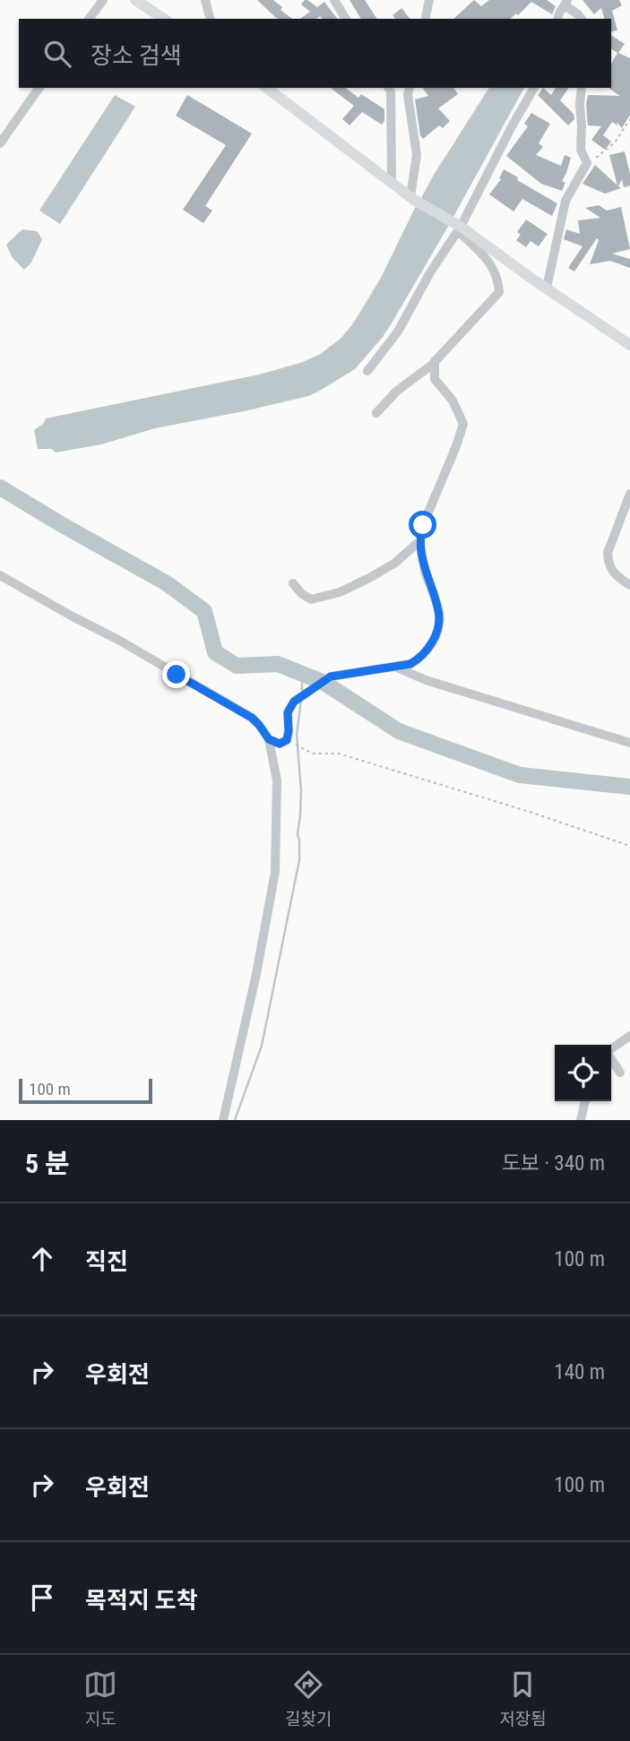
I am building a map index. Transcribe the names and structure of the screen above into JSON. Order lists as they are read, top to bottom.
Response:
{
  "scale_bar": "100 m",
  "page": {
    "search": "장소 검색",
    "scale": "100 m",
    "heading": ["5 분", "도보 · 340 m"],
    "list": [
      ["직진", "100 m"],
      ["우회전", "140 m"],
      ["우회전", "100 m"],
      "목적지 도착"
    ],
    "nav": ["지도", "길찾기", "저장됨"]
  }
}
